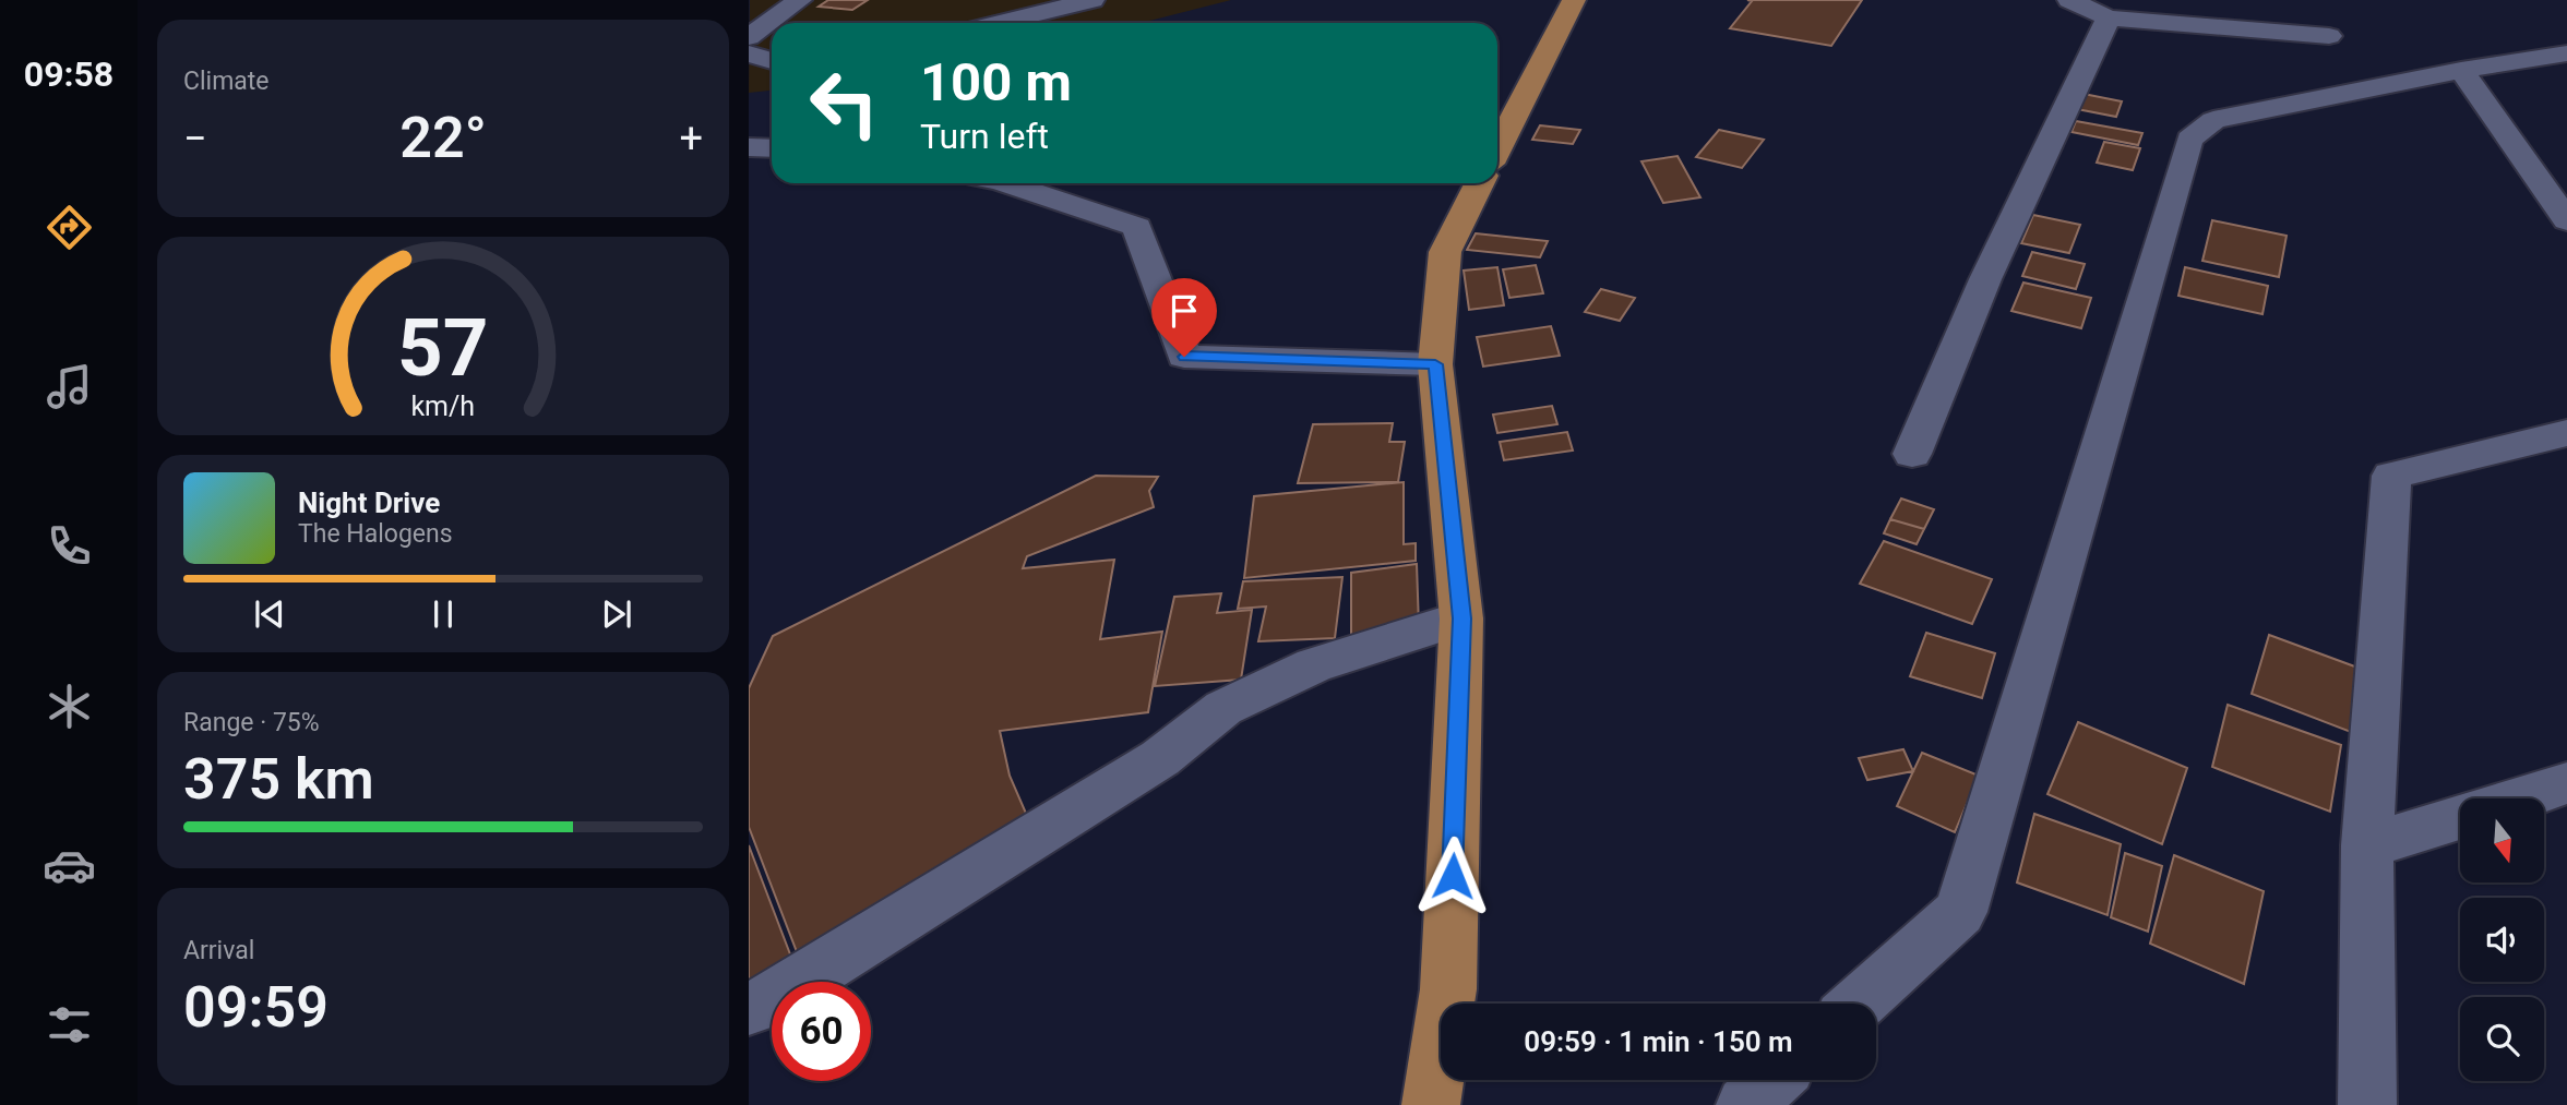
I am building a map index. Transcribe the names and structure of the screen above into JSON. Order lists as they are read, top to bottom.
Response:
{
  "north": "bottom",
  "page": {
    "tabs": "09:58",
    "tile": [
      "Climate",
      ["Range · 75%", "375 km"],
      ["Arrival", "09:59"]
    ],
    "turn": ["100 m", "Turn left"],
    "heat": ["−", "22°", "+"],
    "song": ["Night Drive", "The Halogens"],
    "limit": "60",
    "trip": "09:59 · 1 min · 150 m",
    "gauge": ["57", "km/h"]
  }
}
